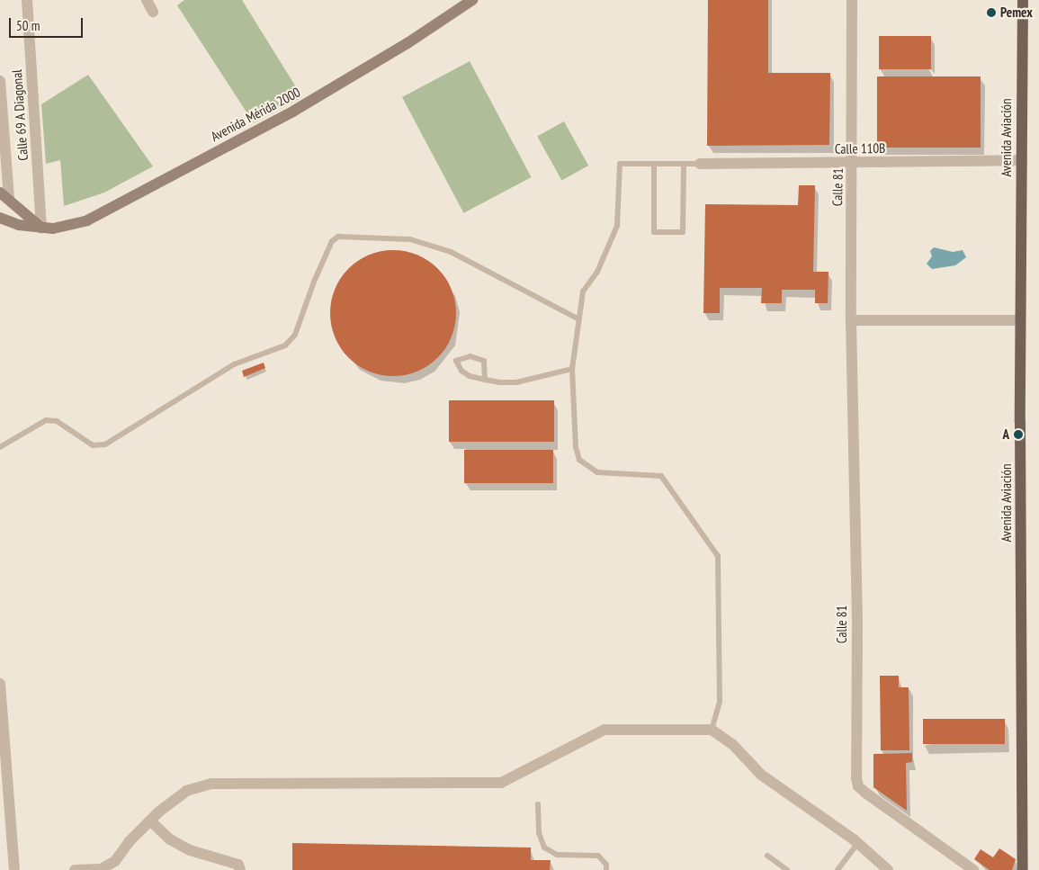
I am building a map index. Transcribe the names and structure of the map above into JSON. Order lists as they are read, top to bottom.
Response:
{
  "streets": {
    "main road": ["Avenida Mérida 2000", "Avenida Aviación"],
    "street": ["Calle 69 A Diagonal", "Calle 110B", "Calle 81"]
  },
  "crossings": [
    ["Avenida Mérida 2000", "Calle 69 A Diagonal"],
    ["Avenida Aviación", "Calle 110B"],
    ["Calle 110B", "Calle 81"]
  ],
  "places": ["Pemex", "A"],
  "scale_bar": "50 m"
}
